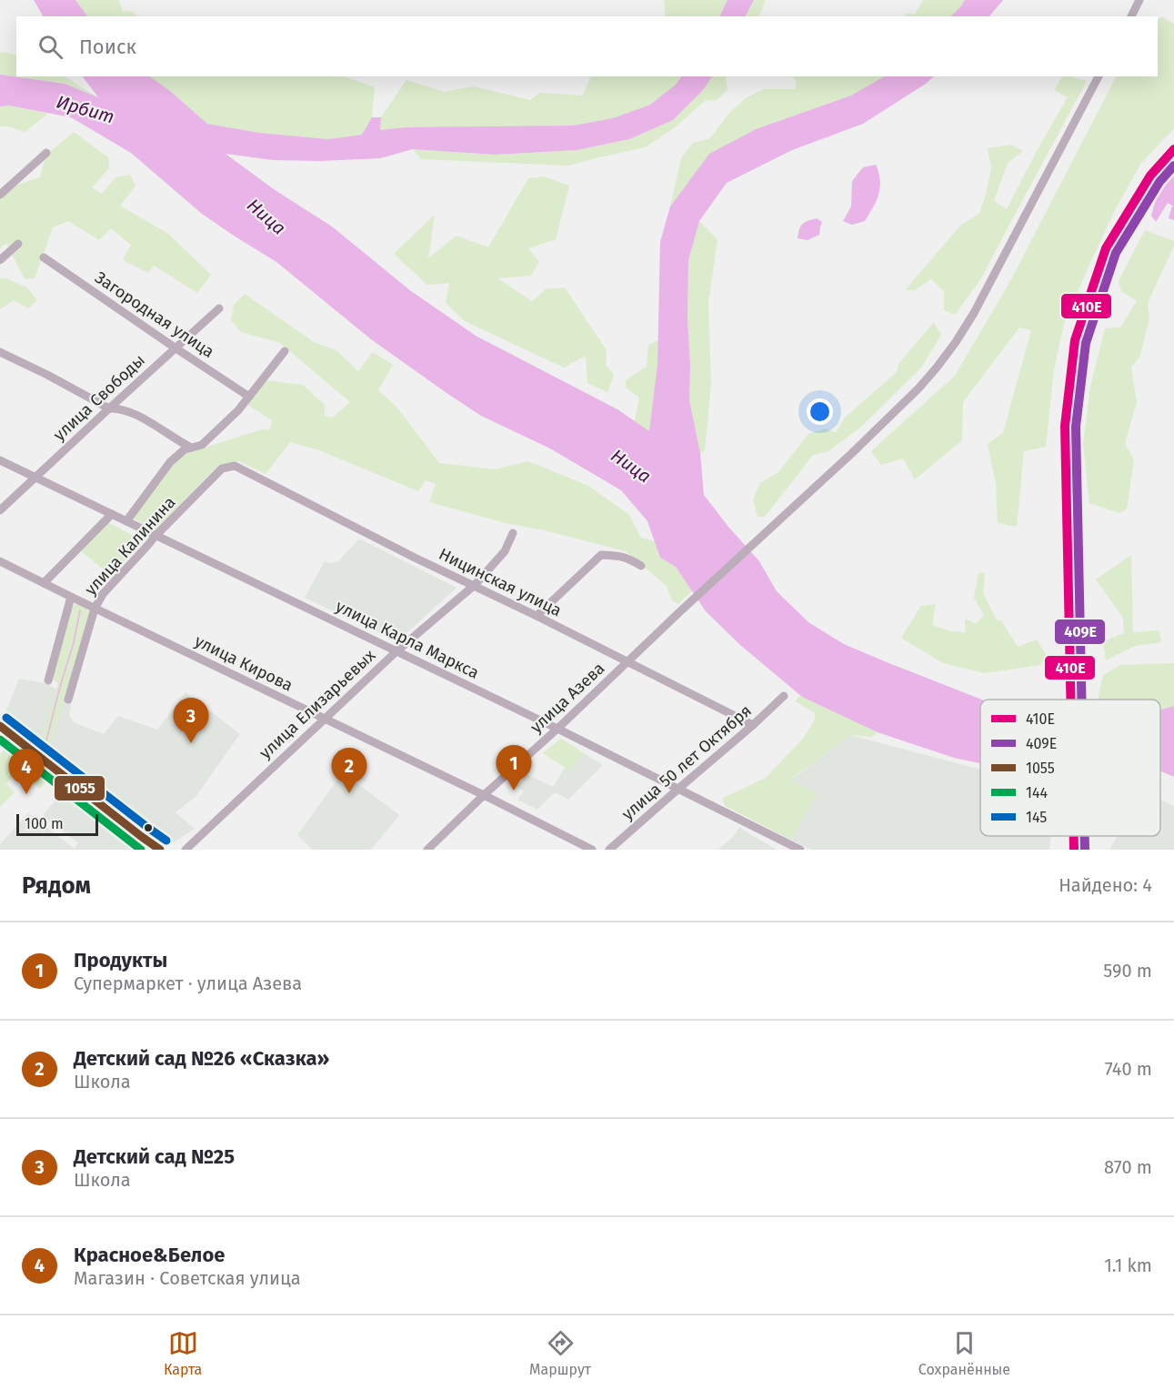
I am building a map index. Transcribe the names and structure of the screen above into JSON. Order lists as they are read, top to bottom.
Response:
{
  "streets": {
    "street": [
      "Загородная улица",
      "улица Свободы",
      "улица Калинина",
      "Ницинская улица",
      "улица Карла Маркса",
      "улица Кирова",
      "улица Азева",
      "улица Елизарьевых",
      "улица 50 лет Октября"
    ]
  },
  "crossings": [
    ["Загородная улица", "улица Свободы"],
    ["Загородная улица", "улица Калинина"],
    ["улица Свободы", "улица Карла Маркса"],
    ["улица Калинина", "Ницинская улица"],
    ["улица Калинина", "улица Карла Маркса"],
    ["улица Калинина", "улица Кирова"],
    ["Ницинская улица", "улица Азева"],
    ["Ницинская улица", "улица Елизарьевых"],
    ["Ницинская улица", "улица 50 лет Октября"],
    ["улица Карла Маркса", "улица Азева"],
    ["улица Карла Маркса", "улица Елизарьевых"],
    ["улица Карла Маркса", "улица 50 лет Октября"],
    ["улица Кирова", "улица Азева"],
    ["улица Кирова", "улица Елизарьевых"]
  ],
  "water": ["Ирбит", "Ница"],
  "lines": [
    "transit line 410E",
    "transit line 409E",
    "transit line 145",
    "transit line 1055",
    "transit line 144"
  ],
  "legend": [
    "410E",
    "409E",
    "1055",
    "144",
    "145"
  ],
  "scale_bar": "100 m",
  "page": {
    "search": "Поиск",
    "pins": [
      "3",
      "1",
      "2",
      "4"
    ],
    "scale": "100 m",
    "heading": ["Рядом", "Найдено: 4"],
    "list": [
      {
        "mark": "1",
        "name": "Продукты",
        "note": "Супермаркет · улица Азева",
        "value": "590 m"
      },
      {
        "mark": "2",
        "name": "Детский сад №26 «Сказка»",
        "note": "Школа",
        "value": "740 m"
      },
      {
        "mark": "3",
        "name": "Детский сад №25",
        "note": "Школа",
        "value": "870 m"
      },
      {
        "mark": "4",
        "name": "Красное&Белое",
        "note": "Магазин · Советская улица",
        "value": "1.1 km"
      }
    ],
    "nav": ["Карта", "Маршрут", "Сохранённые"]
  }
}
